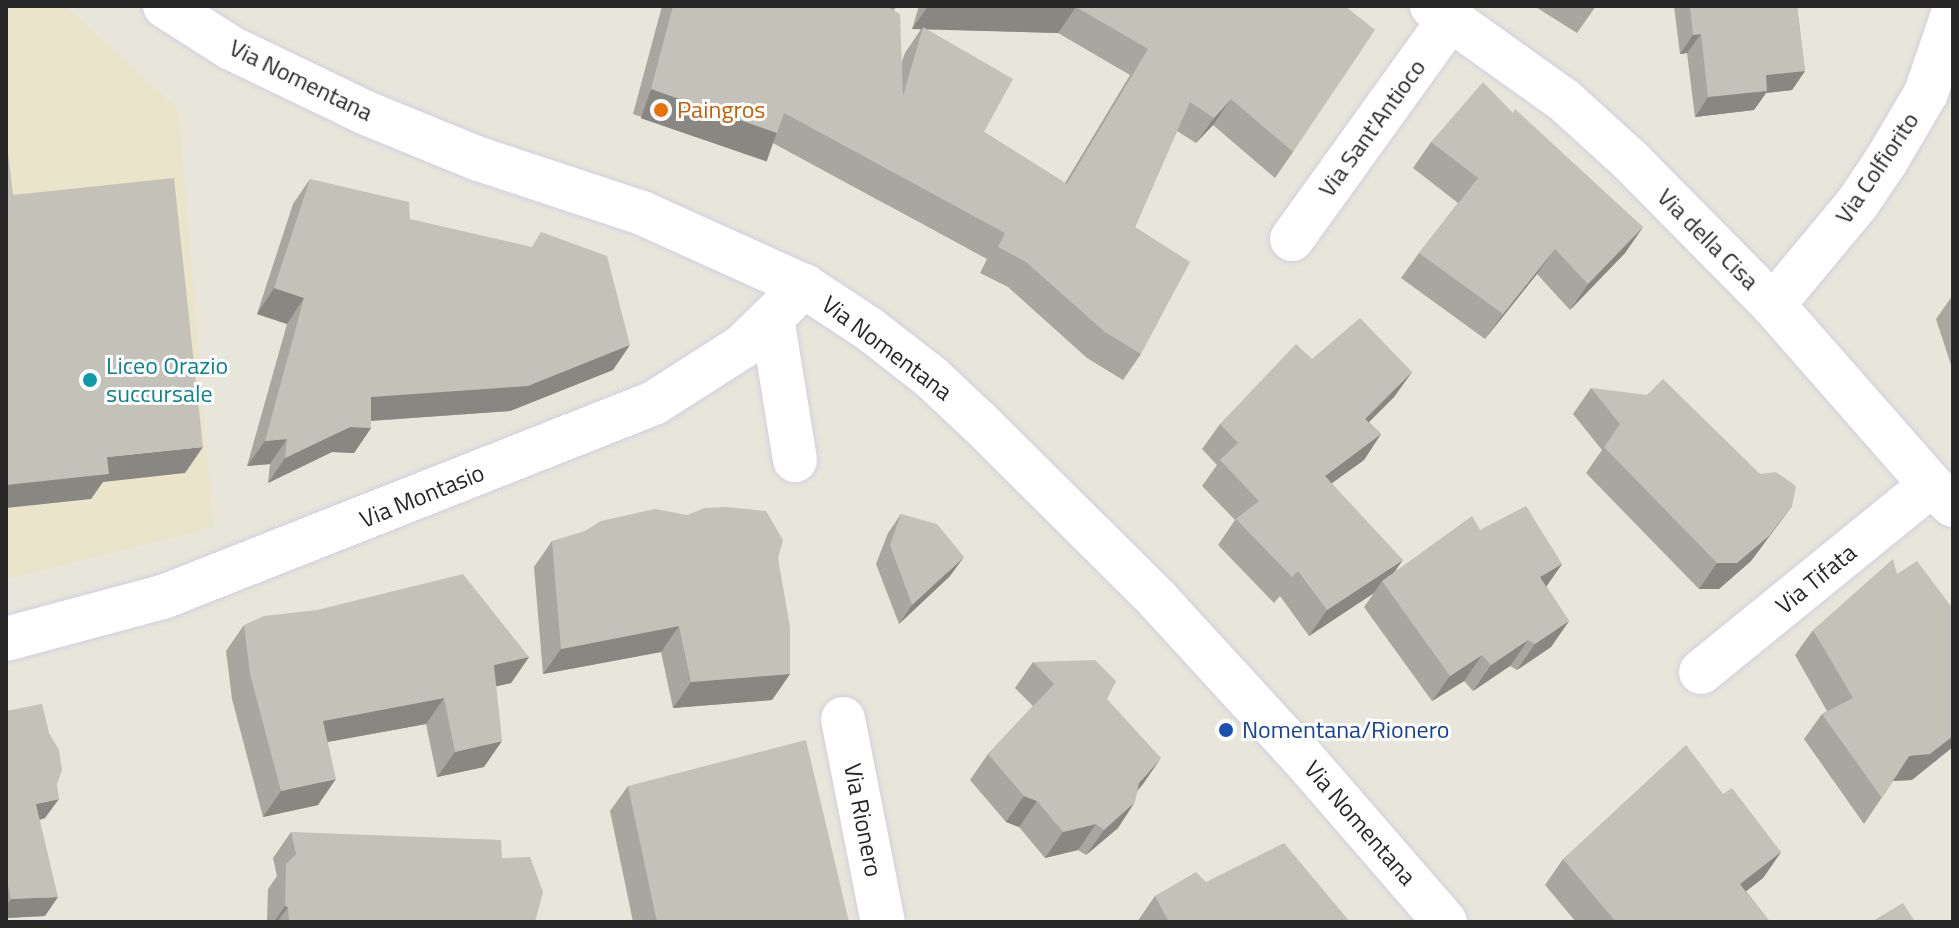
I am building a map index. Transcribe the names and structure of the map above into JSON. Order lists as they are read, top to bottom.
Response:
{
  "streets": {
    "street": [
      "Via Nomentana",
      "Via Sant'Antioco",
      "Via Colfiorito",
      "Via della Cisa",
      "Via Montasio",
      "Via Tifata",
      "Via Rionero"
    ]
  },
  "crossings": [
    ["Via Nomentana", "Via Montasio"],
    ["Via Sant'Antioco", "Via della Cisa"],
    ["Via Colfiorito", "Via della Cisa"],
    ["Via della Cisa", "Via Tifata"]
  ],
  "places": ["Paingros", "Liceo Orazio succursale", "Nomentana/Rionero"]
}
